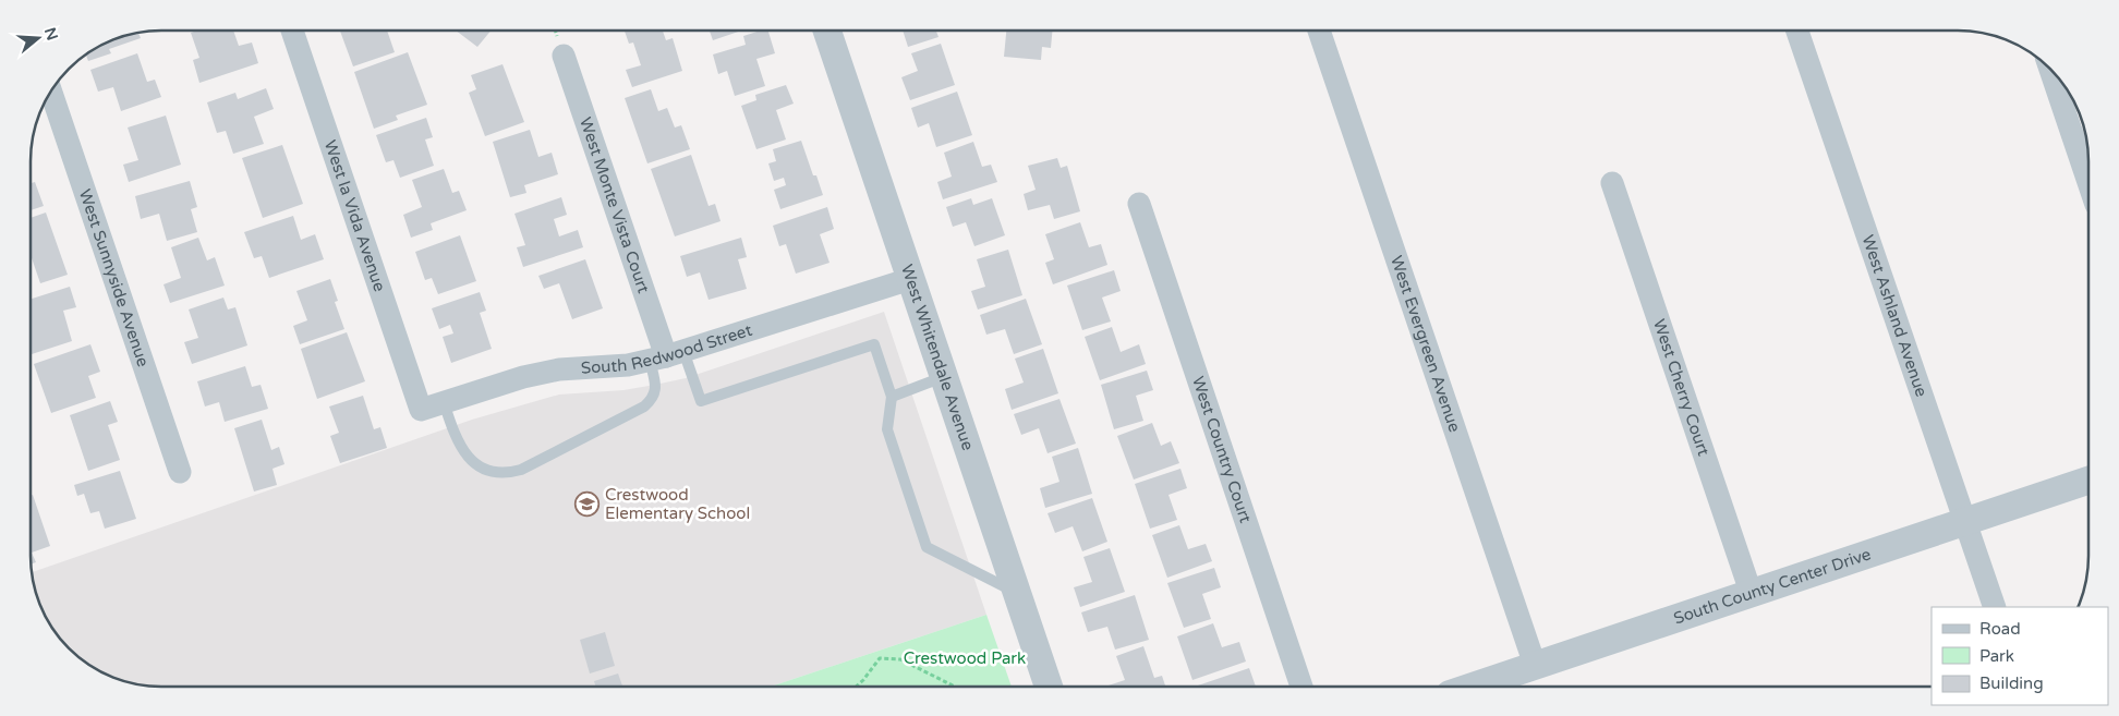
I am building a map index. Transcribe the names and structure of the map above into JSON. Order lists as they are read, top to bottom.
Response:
{
  "streets": {
    "street": [
      "West Monte Vista Court",
      "West la Vida Avenue",
      "West Sunnyside Avenue",
      "West Ashland Avenue",
      "West Evergreen Avenue",
      "South Redwood Street",
      "West Whitendale Avenue",
      "West Cherry Court",
      "West Country Court",
      "South County Center Drive"
    ]
  },
  "crossings": [
    ["West Monte Vista Court", "South Redwood Street"],
    ["West la Vida Avenue", "South Redwood Street"],
    ["West Ashland Avenue", "South County Center Drive"],
    ["West Evergreen Avenue", "South County Center Drive"],
    ["South Redwood Street", "West Whitendale Avenue"],
    ["West Cherry Court", "South County Center Drive"]
  ],
  "parks": ["Crestwood Park"],
  "places": {
    "school or university": ["Crestwood Elementary School"]
  },
  "legend": ["Road", "Park", "Building"],
  "north": "right"
}
